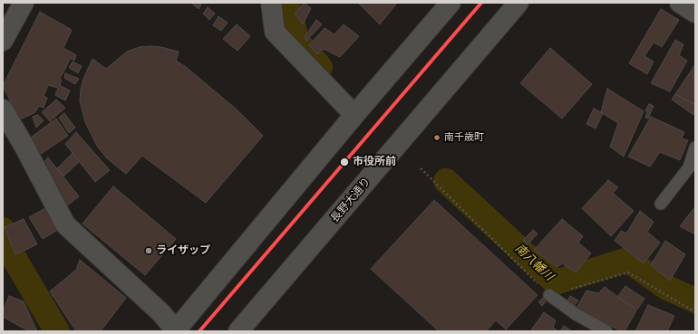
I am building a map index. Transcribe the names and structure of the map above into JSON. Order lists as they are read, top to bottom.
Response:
{
  "streets": {
    "street": ["長野大通り"]
  },
  "water": ["南八幡川"],
  "places": ["南千歳町", "市役所前", "ライザップ"]
}
